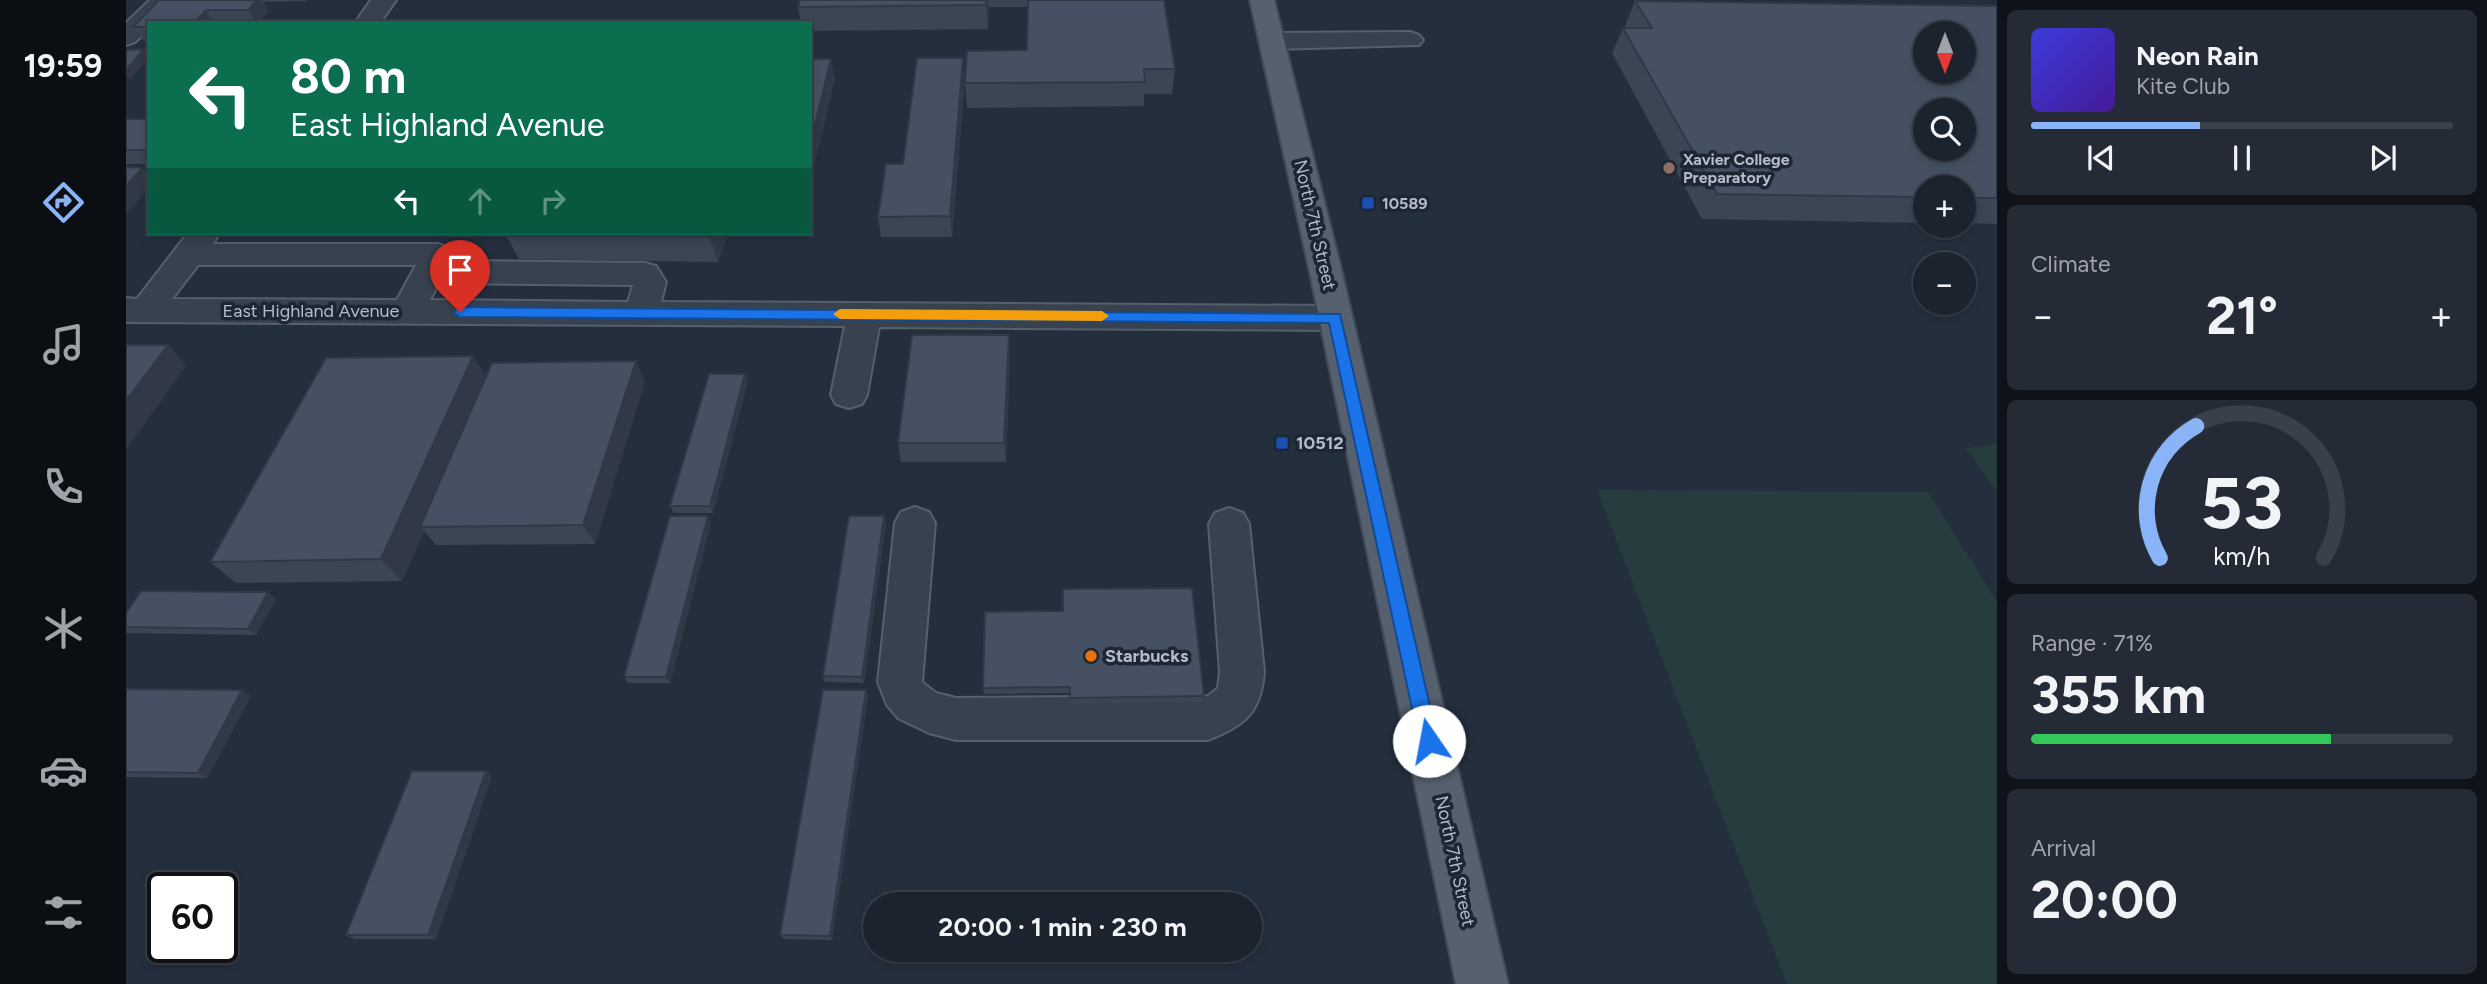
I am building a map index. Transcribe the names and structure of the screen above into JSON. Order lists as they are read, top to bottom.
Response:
{
  "streets": {
    "main road": ["North 7th Street"],
    "street": ["East Highland Avenue"]
  },
  "crossings": [
    ["North 7th Street", "East Highland Avenue"]
  ],
  "places": {
    "other": ["Xavier College Preparatory", "Starbucks"],
    "transit": ["10589", "10512"]
  },
  "north": "bottom",
  "page": {
    "tabs": "19:59",
    "map_buttons": ["+", "−"],
    "turn": ["80 m", "East Highland Avenue"],
    "song": ["Neon Rain", "Kite Club"],
    "tile": [
      "Climate",
      ["Range · 71%", "355 km"],
      ["Arrival", "20:00"]
    ],
    "heat": ["−", "21°", "+"],
    "limit": "60",
    "trip": "20:00 · 1 min · 230 m",
    "gauge": ["53", "km/h"]
  }
}
